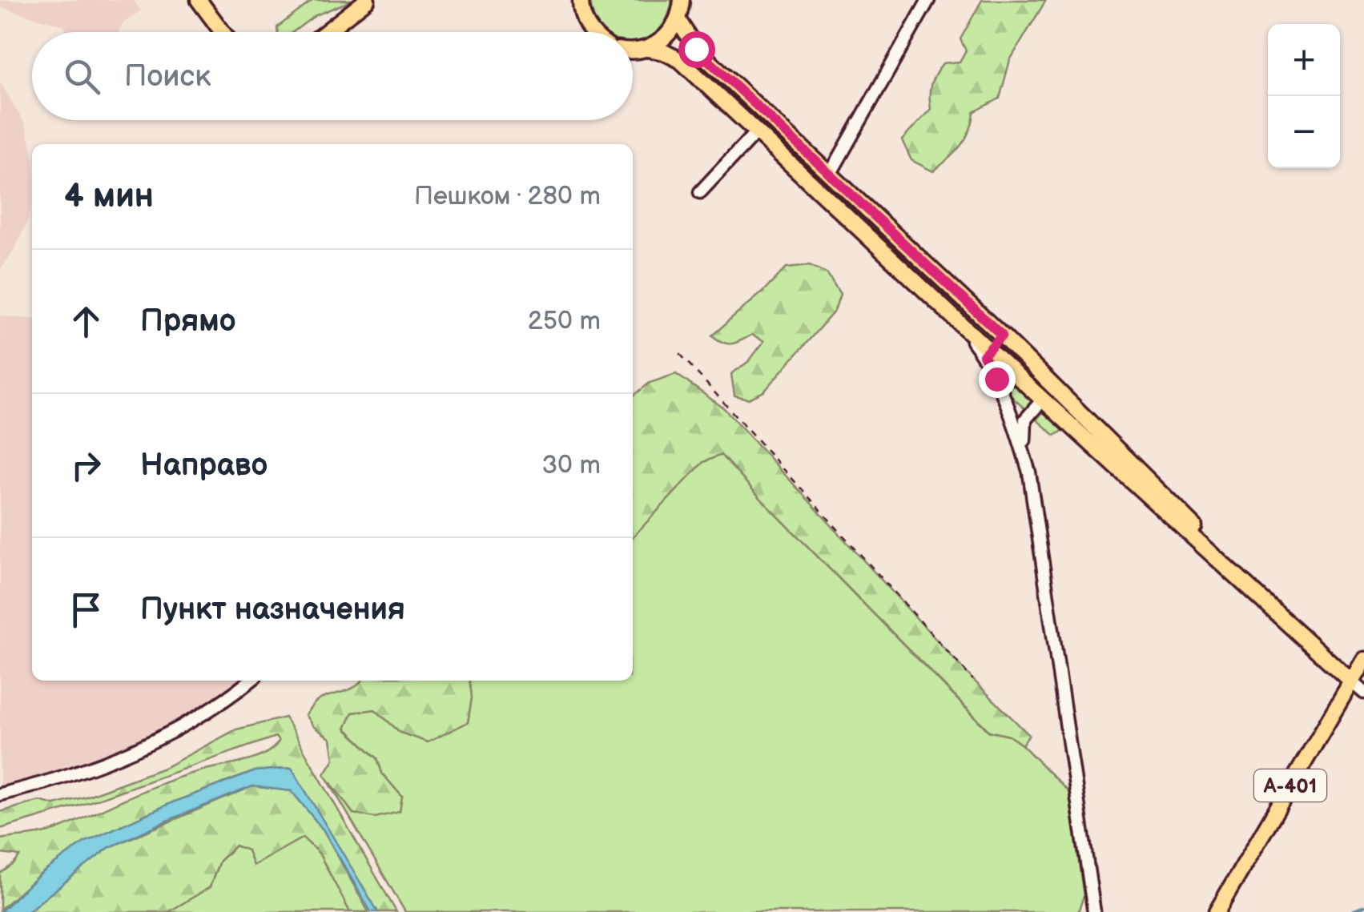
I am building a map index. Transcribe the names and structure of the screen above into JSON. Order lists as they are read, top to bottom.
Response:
{
  "streets": {
    "main road": ["А-401"]
  },
  "page": {
    "map_buttons": ["+", "−"],
    "search": "Поиск",
    "heading": ["4 мин", "Пешком · 280 m"],
    "list": [
      ["Прямо", "250 m"],
      ["Направо", "30 m"],
      "Пункт назначения"
    ]
  }
}
